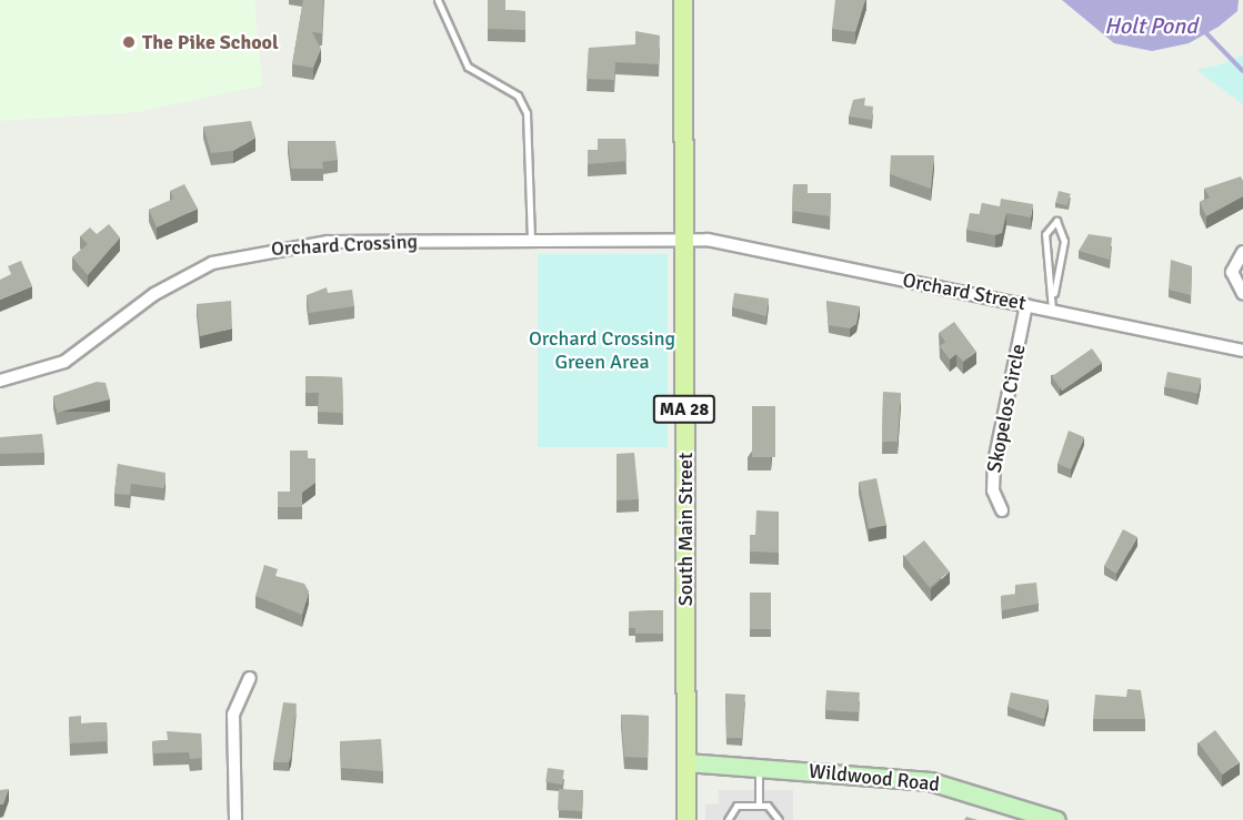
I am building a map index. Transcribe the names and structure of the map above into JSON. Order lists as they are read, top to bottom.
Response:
{
  "streets": {
    "main road": ["MA 28", "South Main Street"],
    "street": [
      "Orchard Crossing",
      "Orchard Street",
      "Skopelos Circle",
      "Wildwood Road"
    ]
  },
  "crossings": [
    ["Orchard Crossing", "Orchard Street"],
    ["Orchard Crossing", "South Main Street"],
    ["Orchard Street", "Skopelos Circle"],
    ["Orchard Street", "South Main Street"],
    ["South Main Street", "Wildwood Road"]
  ],
  "water": ["Holt Pond"],
  "parks": ["Orchard Crossing Green Area"],
  "places": ["The Pike School"]
}
